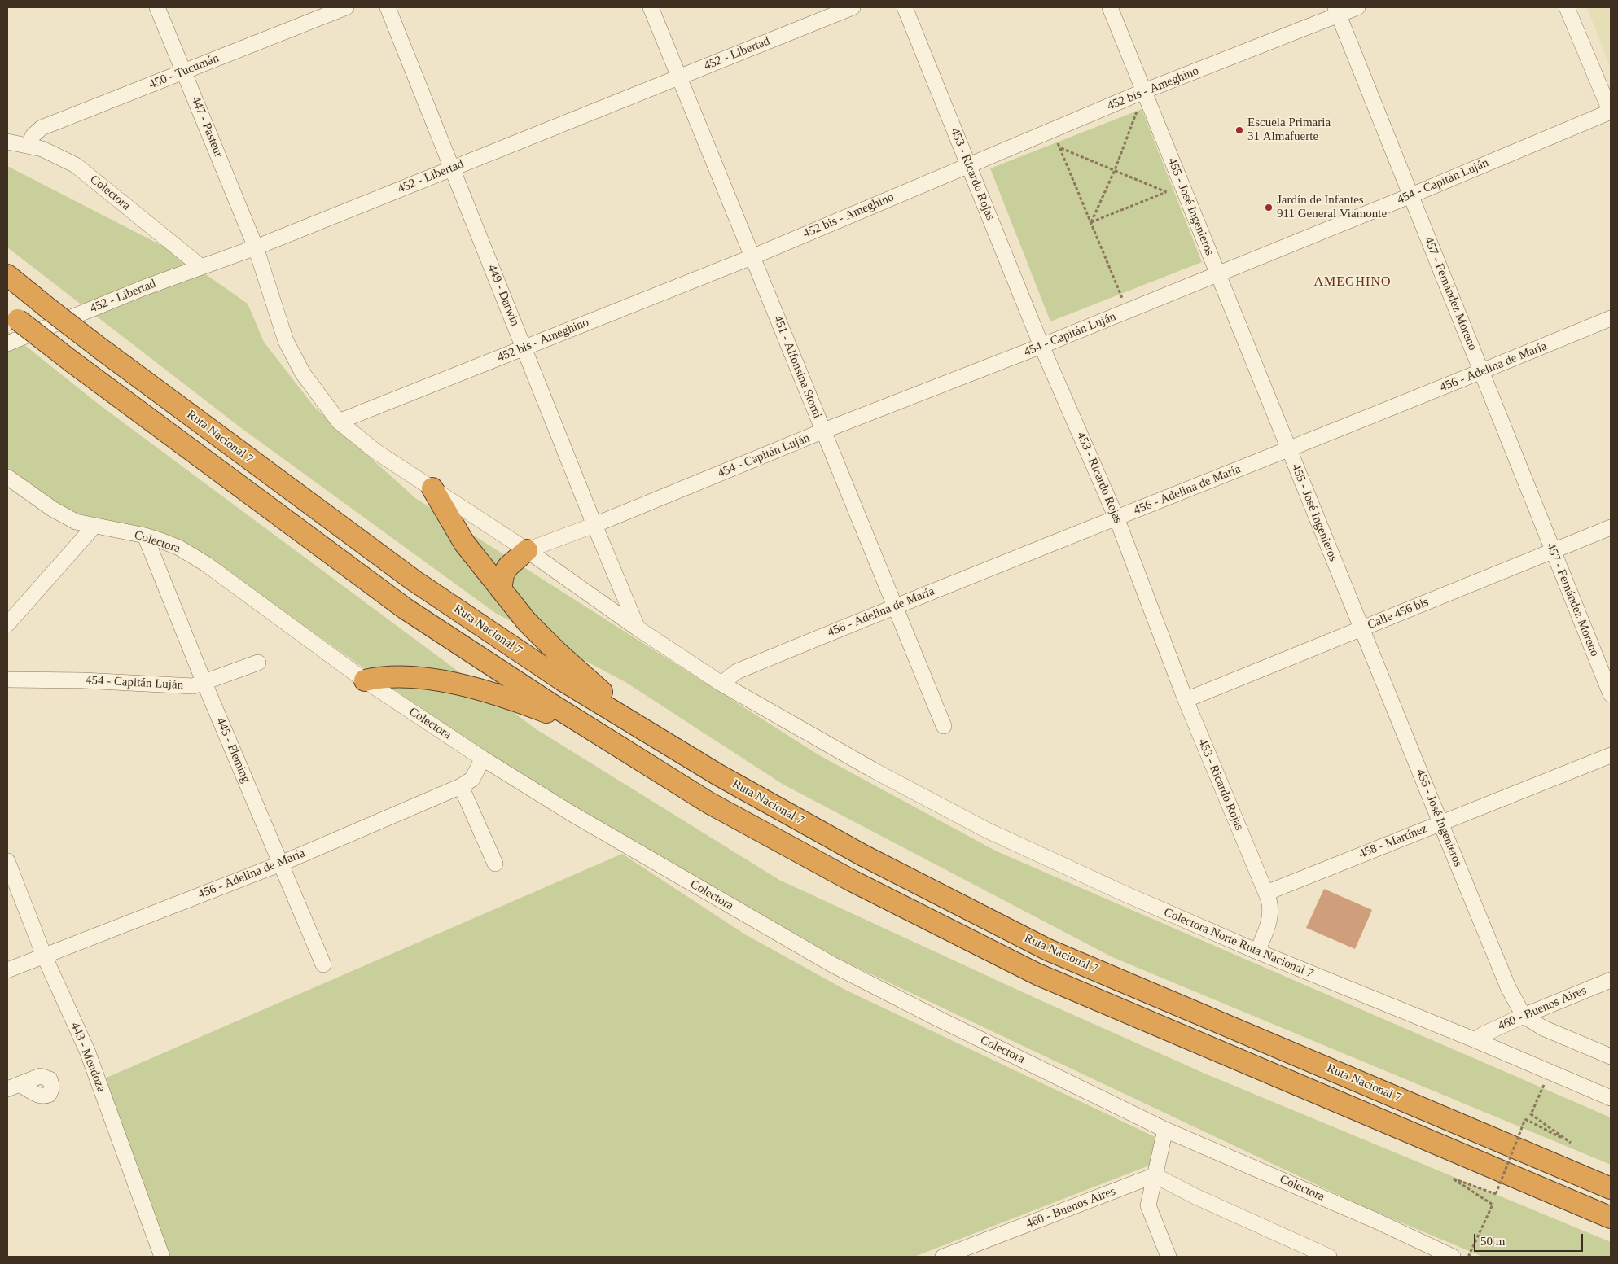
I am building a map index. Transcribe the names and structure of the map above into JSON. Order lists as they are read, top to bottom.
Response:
{
  "streets": {
    "highway": ["Ruta Nacional 7"],
    "street": [
      "452 - Libertad",
      "450 - Tucumán",
      "452 bis - Ameghino",
      "447 - Pasteur",
      "453 - Ricardo Rojas",
      "454 - Capitán Luján",
      "Colectora",
      "455 - José Ingenieros",
      "457 - Fernández Moreno",
      "449 - Darwin",
      "451 - Alfonsina Storni",
      "456 - Adelina de María",
      "Calle 456 bis",
      "445 - Fleming",
      "458 - Martínez",
      "Colectora Norte Ruta Nacional 7",
      "460 - Buenos Aires",
      "443 - Mendoza"
    ]
  },
  "crossings": [
    ["452 - Libertad", "447 - Pasteur"],
    ["452 - Libertad", "Colectora"],
    ["452 - Libertad", "449 - Darwin"],
    ["452 - Libertad", "451 - Alfonsina Storni"],
    ["450 - Tucumán", "447 - Pasteur"],
    ["450 - Tucumán", "Colectora"],
    ["452 bis - Ameghino", "453 - Ricardo Rojas"],
    ["452 bis - Ameghino", "455 - José Ingenieros"],
    ["452 bis - Ameghino", "457 - Fernández Moreno"],
    ["452 bis - Ameghino", "449 - Darwin"],
    ["452 bis - Ameghino", "451 - Alfonsina Storni"],
    ["453 - Ricardo Rojas", "454 - Capitán Luján"],
    ["453 - Ricardo Rojas", "456 - Adelina de María"],
    ["453 - Ricardo Rojas", "Calle 456 bis"],
    ["453 - Ricardo Rojas", "458 - Martínez"],
    ["453 - Ricardo Rojas", "Colectora Norte Ruta Nacional 7"],
    ["454 - Capitán Luján", "455 - José Ingenieros"],
    ["454 - Capitán Luján", "457 - Fernández Moreno"],
    ["454 - Capitán Luján", "449 - Darwin"],
    ["454 - Capitán Luján", "451 - Alfonsina Storni"],
    ["454 - Capitán Luján", "445 - Fleming"],
    ["Colectora", "456 - Adelina de María"],
    ["Colectora", "445 - Fleming"],
    ["455 - José Ingenieros", "456 - Adelina de María"],
    ["455 - José Ingenieros", "Calle 456 bis"],
    ["455 - José Ingenieros", "458 - Martínez"],
    ["455 - José Ingenieros", "460 - Buenos Aires"],
    ["457 - Fernández Moreno", "456 - Adelina de María"],
    ["457 - Fernández Moreno", "Calle 456 bis"],
    ["451 - Alfonsina Storni", "456 - Adelina de María"],
    ["456 - Adelina de María", "445 - Fleming"],
    ["456 - Adelina de María", "Colectora Norte Ruta Nacional 7"],
    ["456 - Adelina de María", "443 - Mendoza"],
    ["Colectora Norte Ruta Nacional 7", "460 - Buenos Aires"]
  ],
  "districts": ["AMEGHINO"],
  "places": ["Escuela Primaria 31 Almafuerte", "Jardín de Infantes 911 General Viamonte"],
  "scale_bar": "50 m"
}
